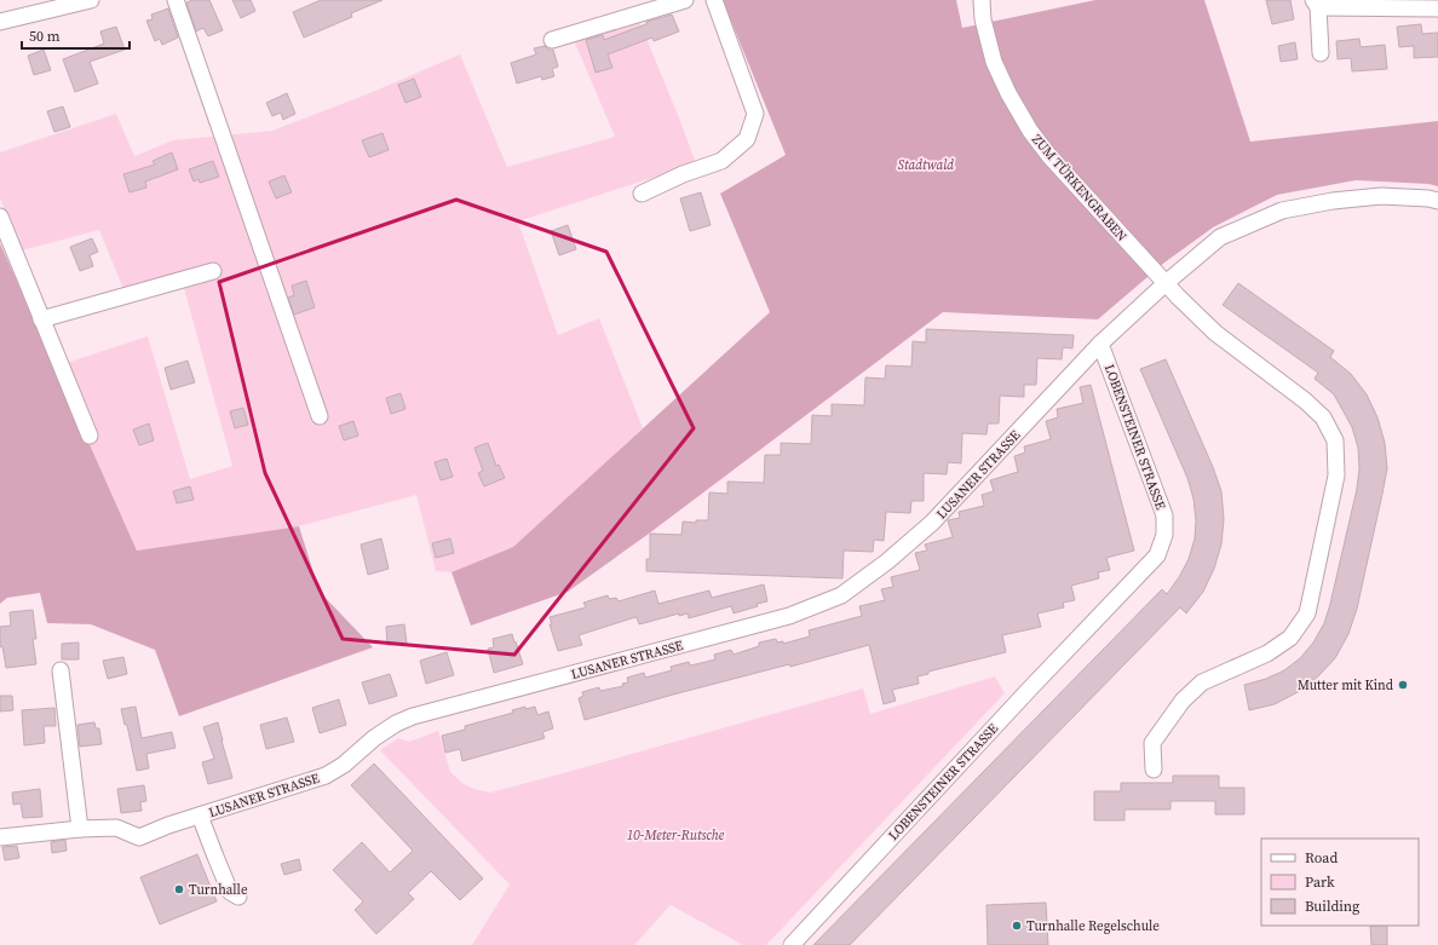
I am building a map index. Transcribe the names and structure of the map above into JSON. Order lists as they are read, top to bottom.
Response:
{
  "streets": {
    "street": ["ZUM TÜRKENGRABEN", "LOBENSTEINER STRASSE", "LUSANER STRASSE"]
  },
  "crossings": [
    ["LOBENSTEINER STRASSE", "LUSANER STRASSE"]
  ],
  "parks": ["Stadtwald", "10-Meter-Rutsche"],
  "places": ["Mutter mit Kind", "Turnhalle", "Turnhalle Regelschule"],
  "legend": ["Road", "Park", "Building"],
  "scale_bar": "50 m"
}
